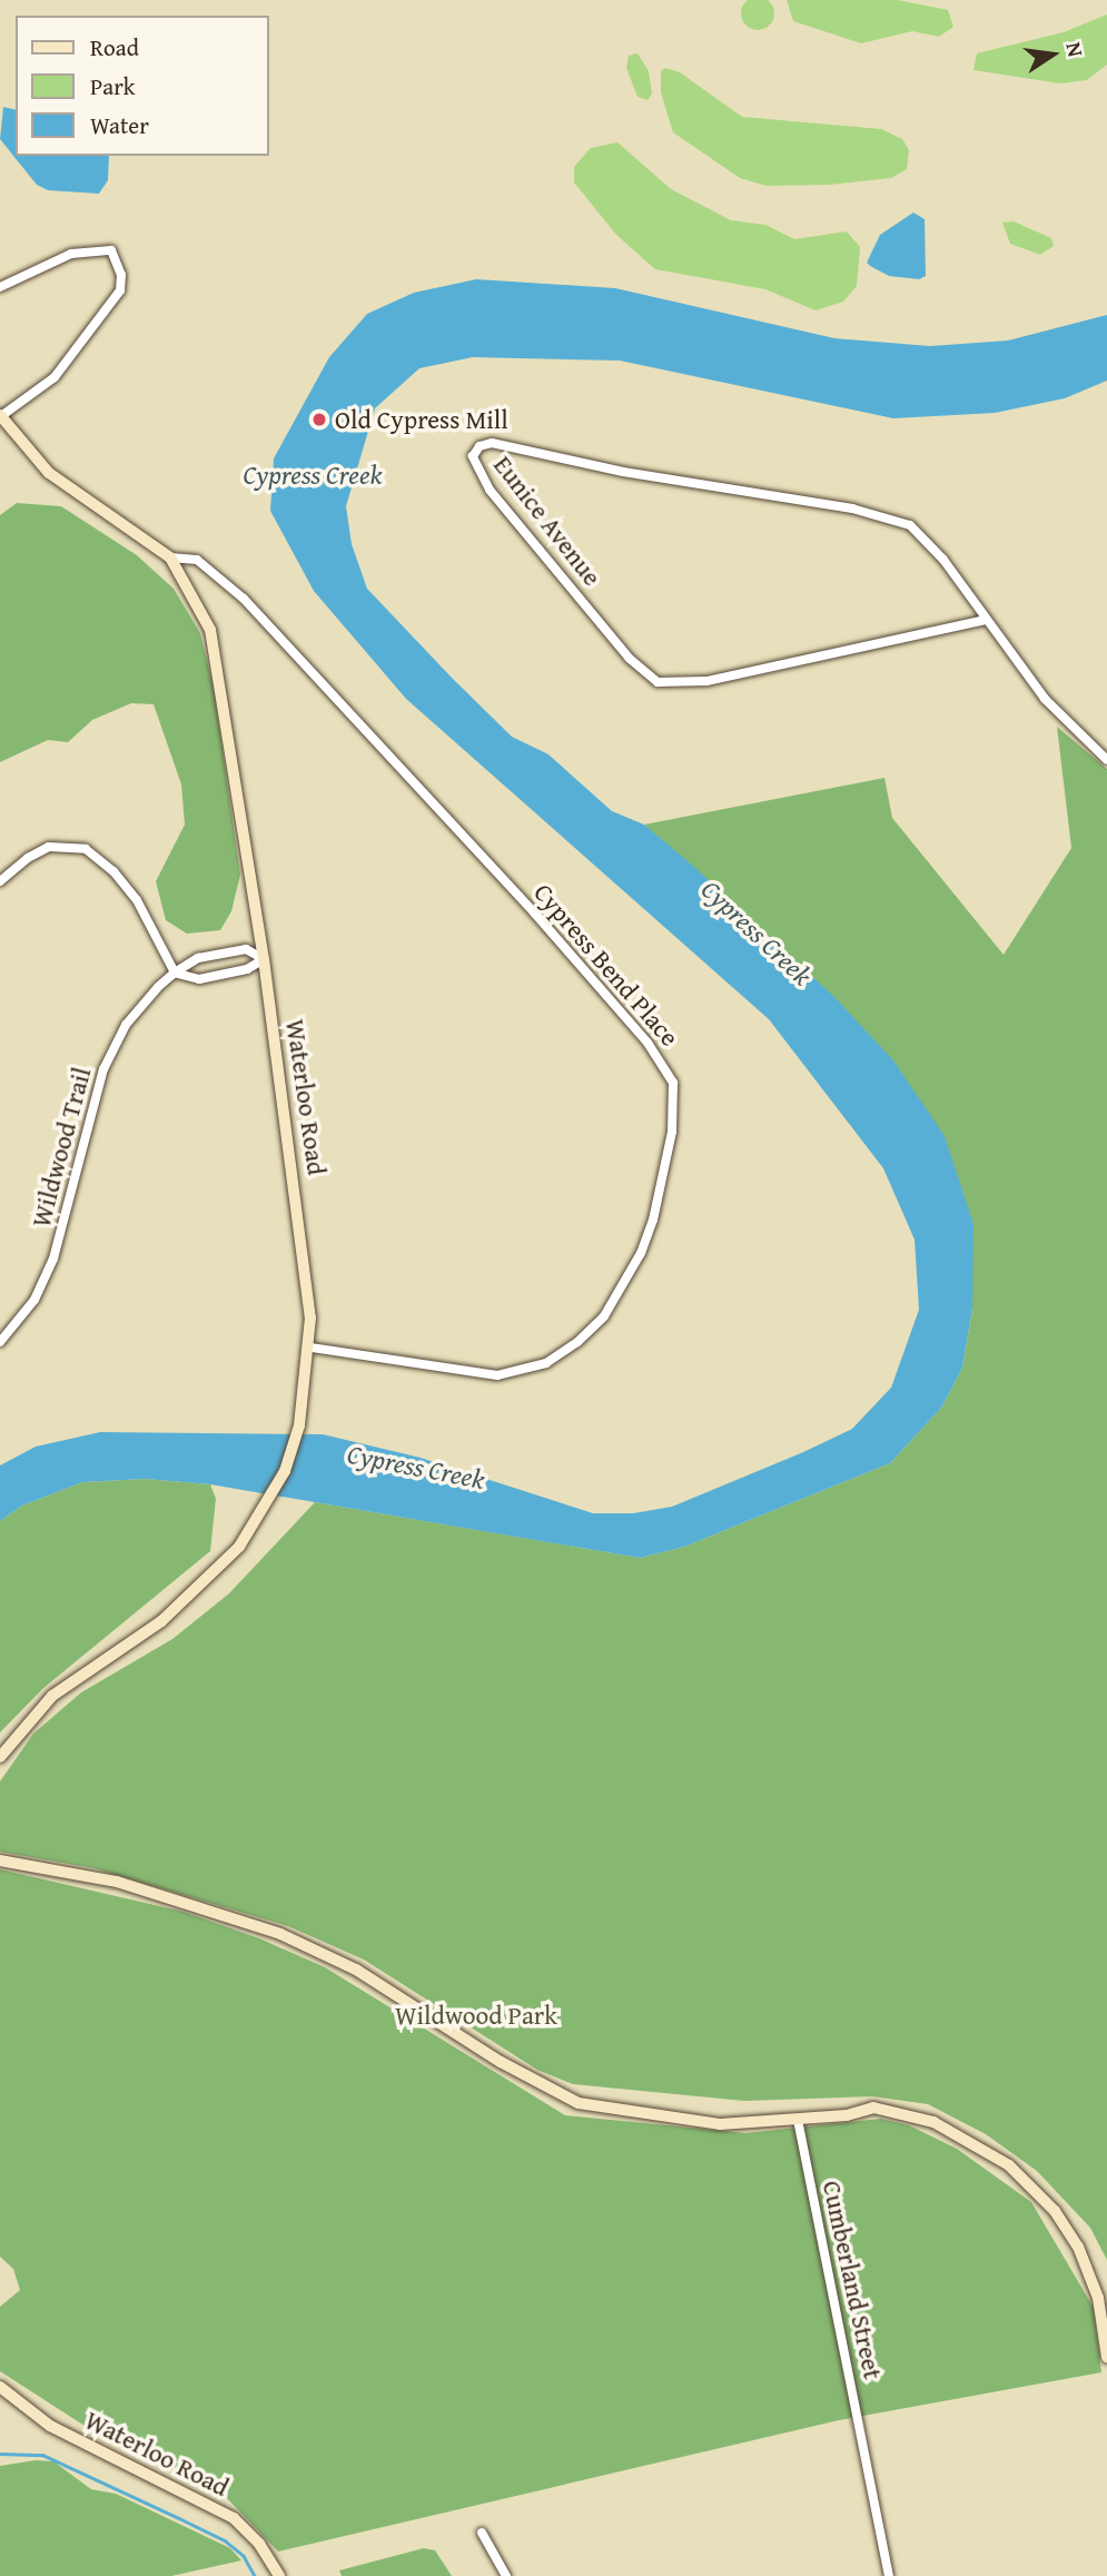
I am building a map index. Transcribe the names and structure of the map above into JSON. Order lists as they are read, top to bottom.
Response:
{
  "streets": {
    "street": [
      "Eunice Avenue",
      "Cypress Bend Place",
      "Waterloo Road",
      "Wildwood Trail",
      "Cumberland Street"
    ]
  },
  "crossings": [
    ["Cypress Bend Place", "Waterloo Road"],
    ["Waterloo Road", "Wildwood Trail"]
  ],
  "water": ["Cypress Creek"],
  "parks": ["Wildwood Park"],
  "places": ["Old Cypress Mill"],
  "legend": ["Road", "Park", "Water"],
  "north": "right"
}
